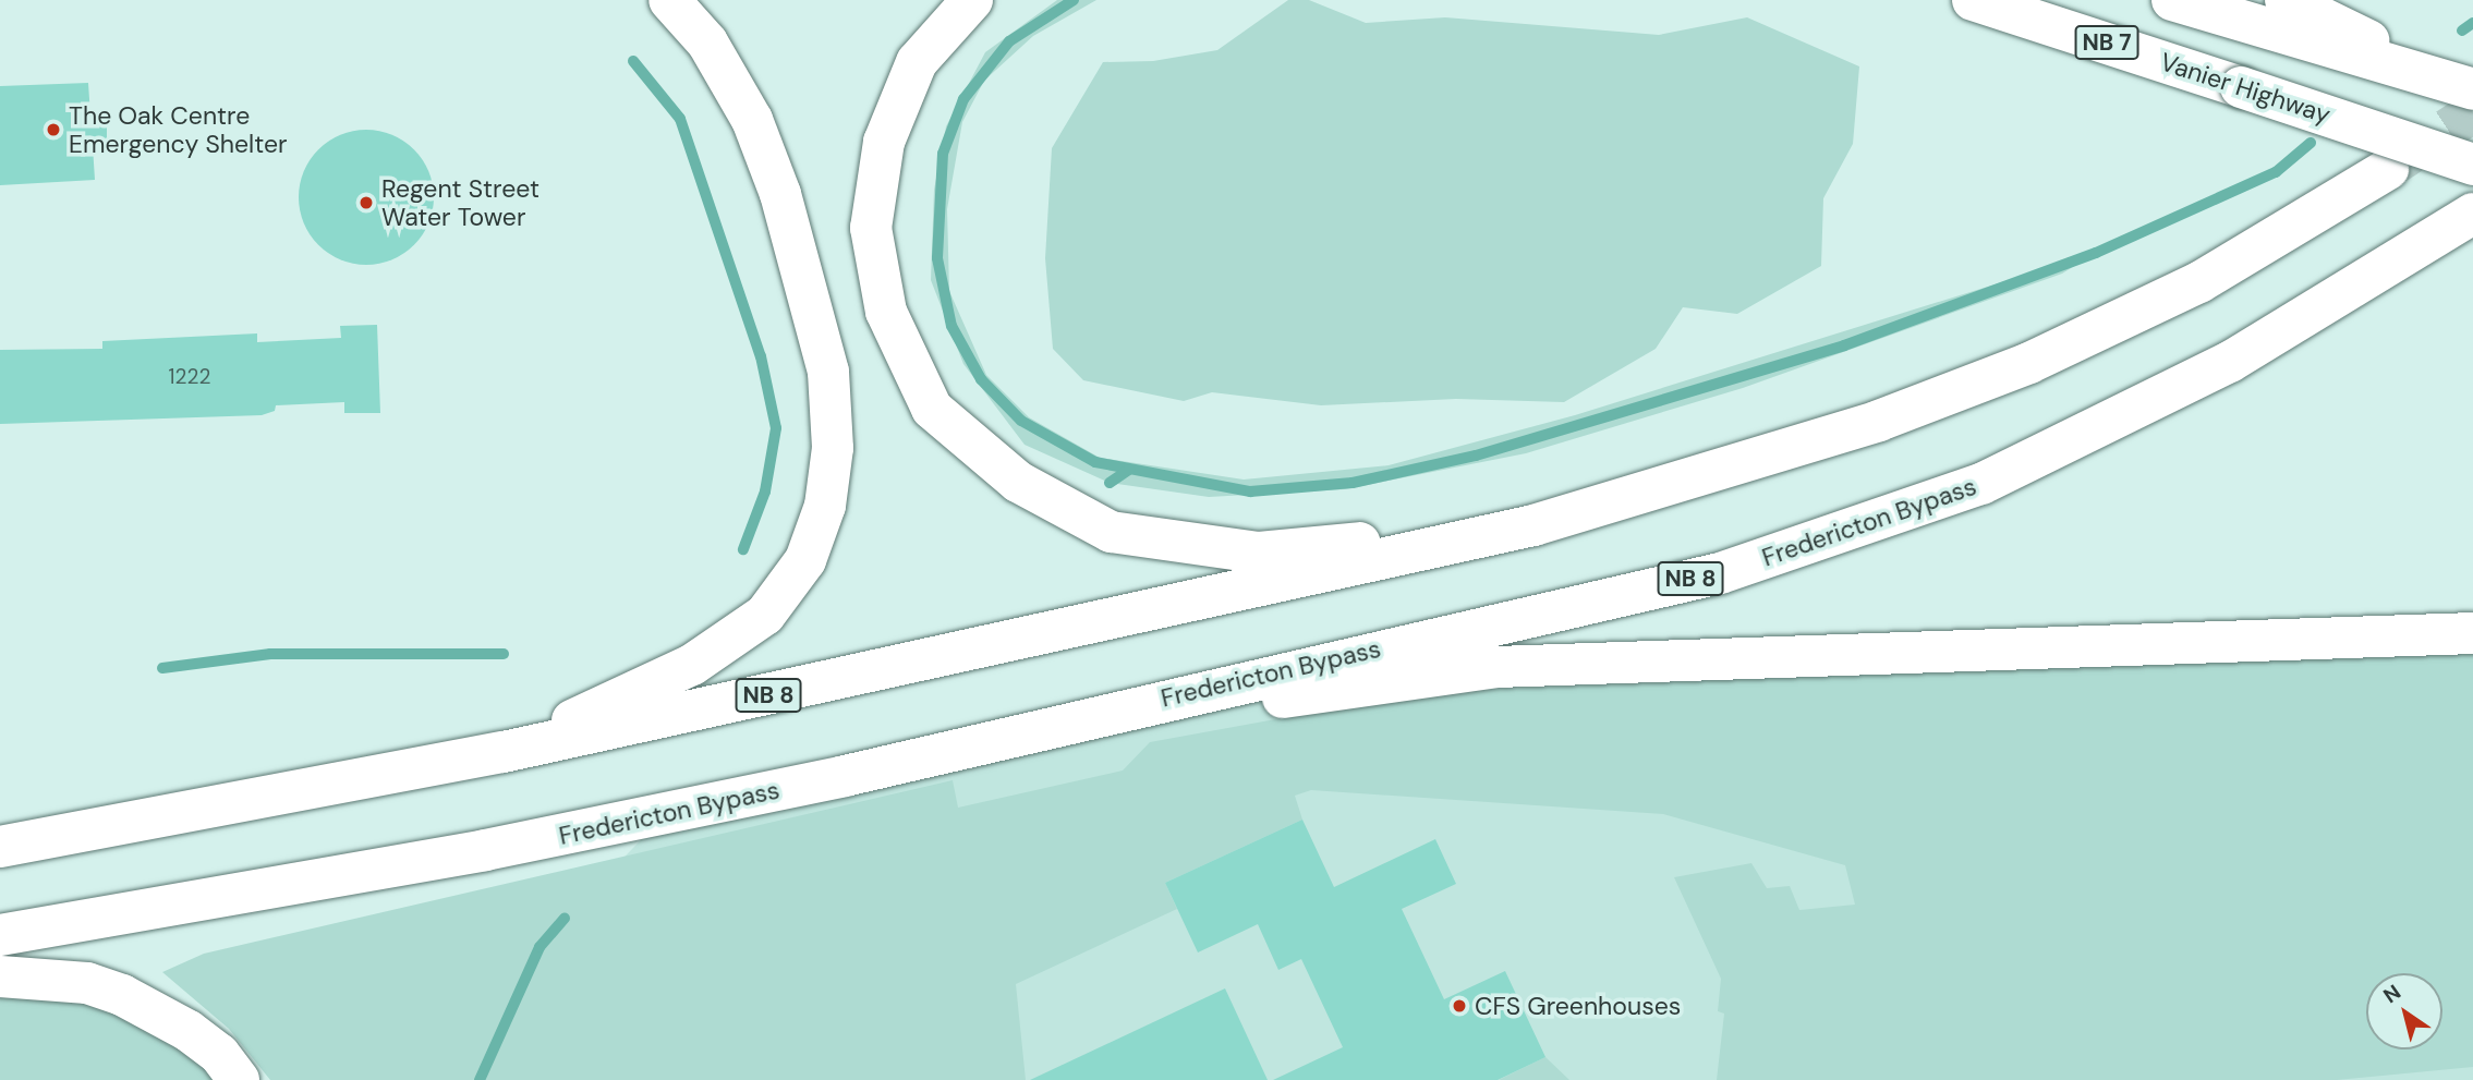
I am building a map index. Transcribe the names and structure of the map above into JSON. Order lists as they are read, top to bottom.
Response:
{
  "streets": {
    "highway": [
      "NB 7",
      "Vanier Highway",
      "Fredericton Bypass",
      "NB 8"
    ]
  },
  "places": ["The Oak Centre Emergency Shelter", "Regent Street Water Tower", "CFS Greenhouses"],
  "house_numbers": ["1222"],
  "north": "top left"
}
